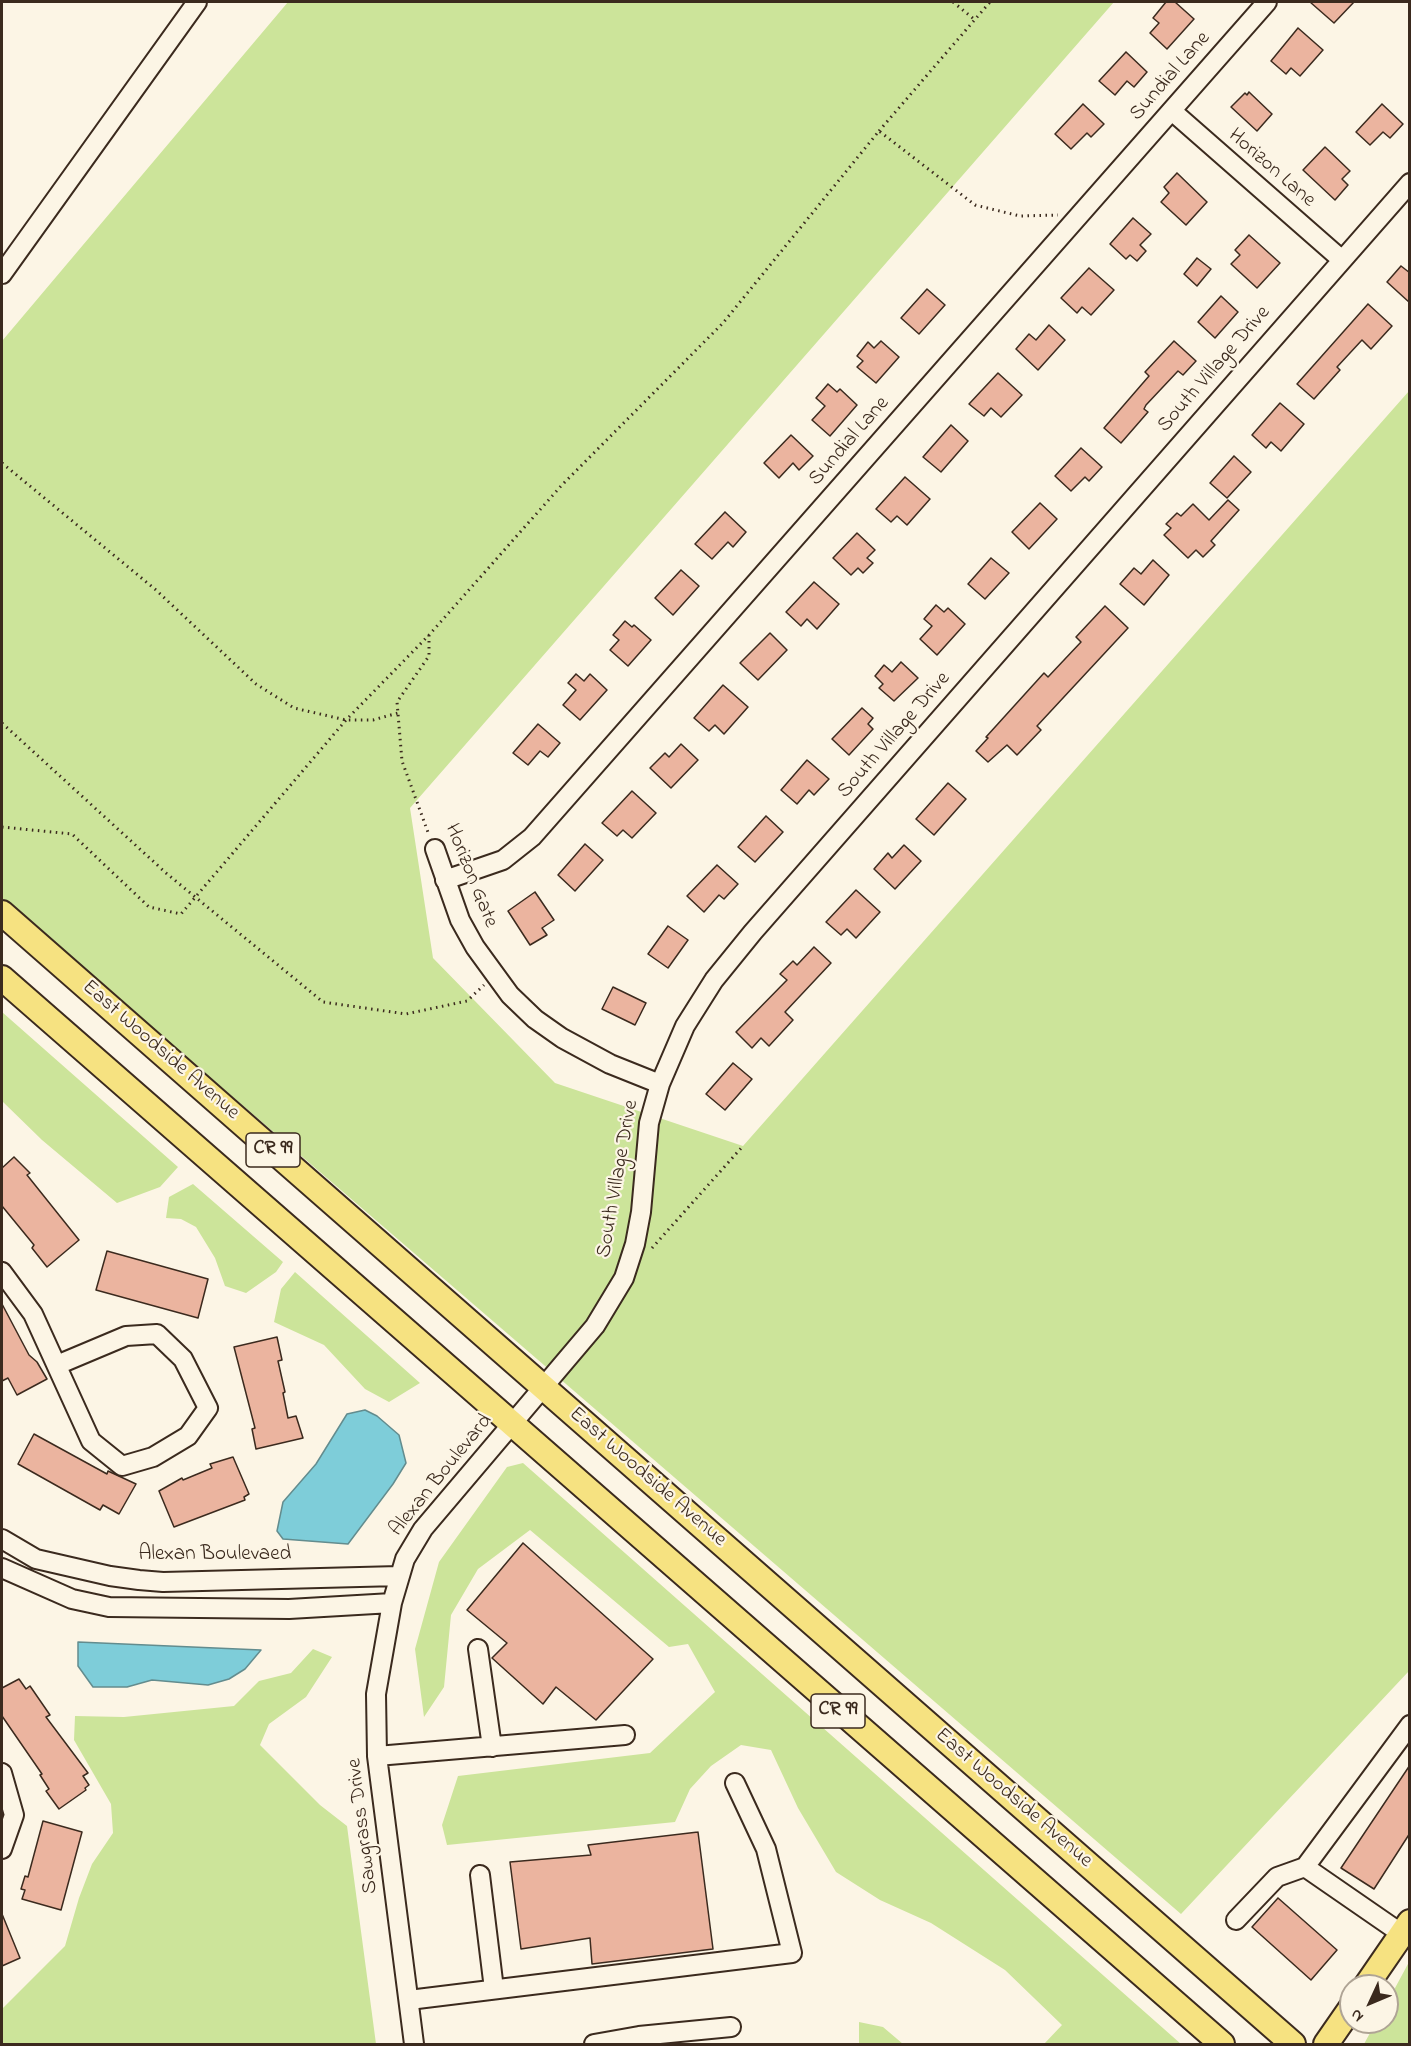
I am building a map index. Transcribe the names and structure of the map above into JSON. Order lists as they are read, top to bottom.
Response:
{
  "streets": {
    "main road": ["East Woodside Avenue", "CR 99"],
    "street": [
      "Sundial Lane",
      "Horizon Lane",
      "South Village Drive",
      "Horizon Gate",
      "Alexan Boulevard",
      "Alexan Boulevaed",
      "Sawgrass Drive"
    ]
  },
  "crossings": [
    ["Sundial Lane", "Horizon Lane"],
    ["Sundial Lane", "Horizon Gate"],
    ["Horizon Lane", "South Village Drive"],
    ["South Village Drive", "Horizon Gate"],
    ["South Village Drive", "East Woodside Avenue"],
    ["South Village Drive", "Alexan Boulevard"],
    ["East Woodside Avenue", "Alexan Boulevard"],
    ["CR 99", "Alexan Boulevard"],
    ["Alexan Boulevard", "Alexan Boulevaed"],
    ["Alexan Boulevard", "Sawgrass Drive"]
  ],
  "north": "bottom left"
}
